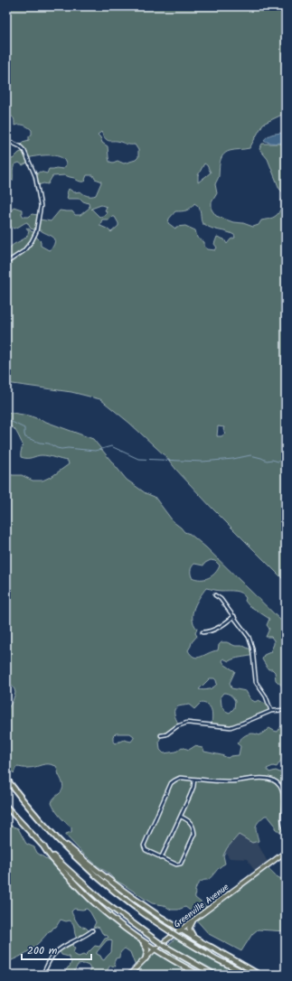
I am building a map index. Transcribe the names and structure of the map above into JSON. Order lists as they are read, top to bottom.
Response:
{
  "streets": {
    "main road": ["Greenville Avenue"]
  },
  "scale_bar": "200 m"
}
